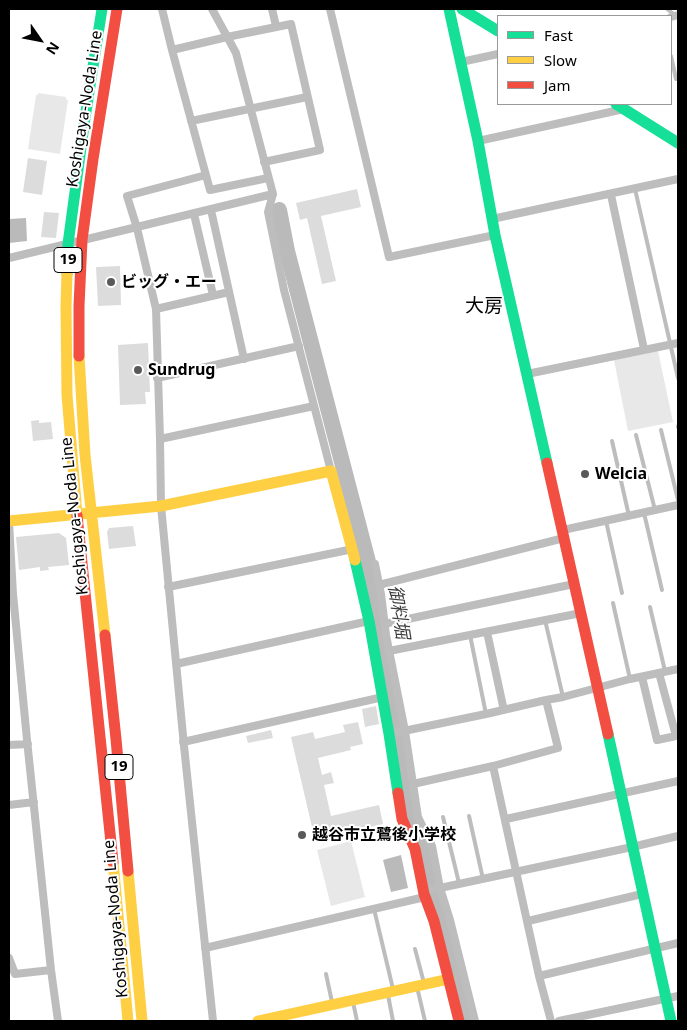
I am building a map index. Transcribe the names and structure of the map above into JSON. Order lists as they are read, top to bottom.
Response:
{
  "streets": {
    "main road": ["Koshigaya-Noda Line", "19"]
  },
  "districts": ["大房"],
  "water": ["御料堀"],
  "places": [
    "ビッグ・エー",
    "Sundrug",
    "Welcia",
    "越谷市立鷺後小学校"
  ],
  "legend": ["Fast", "Slow", "Jam"],
  "north": "bottom right"
}
